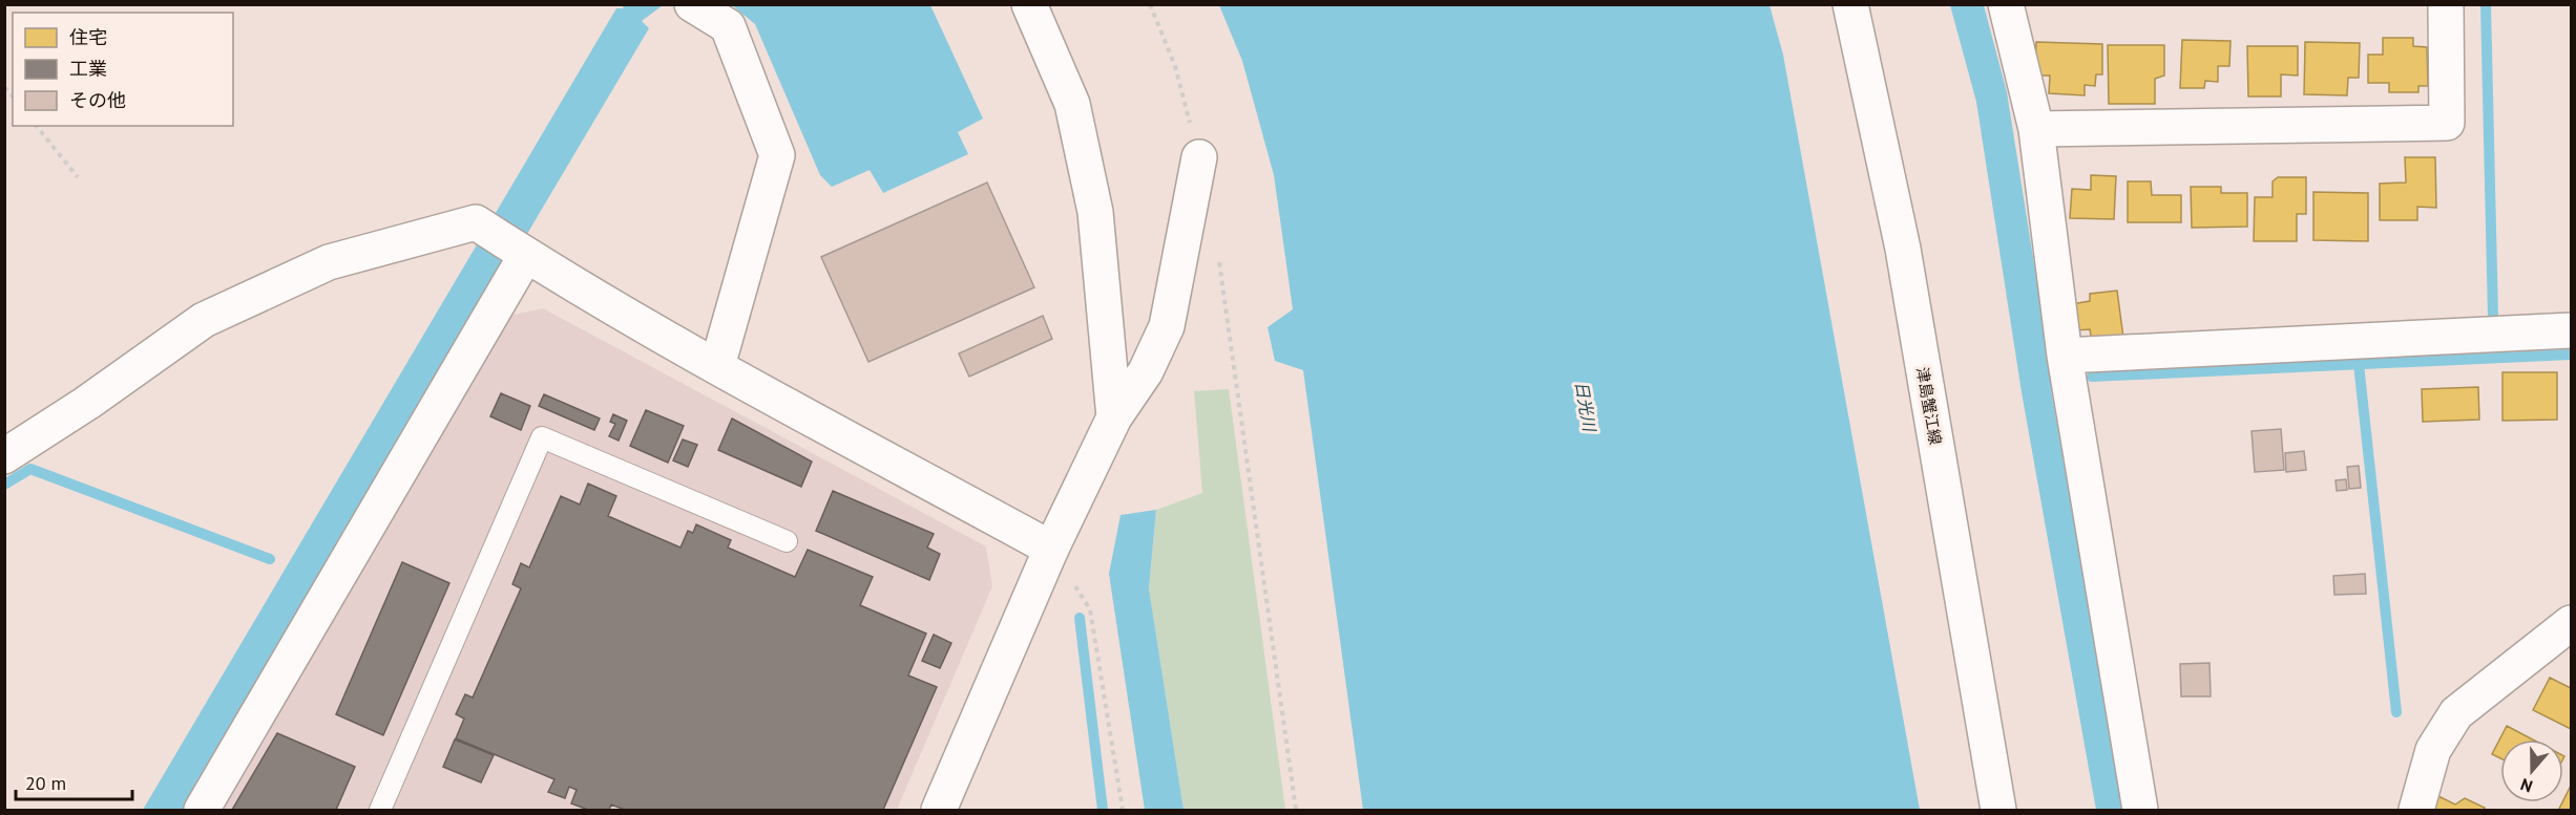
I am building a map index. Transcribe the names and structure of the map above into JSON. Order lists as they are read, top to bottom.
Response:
{
  "streets": {
    "street": ["津島蟹江線"]
  },
  "water": ["日光川"],
  "legend": ["住宅", "工業", "その他"],
  "scale_bar": "20 m",
  "north": "bottom"
}
